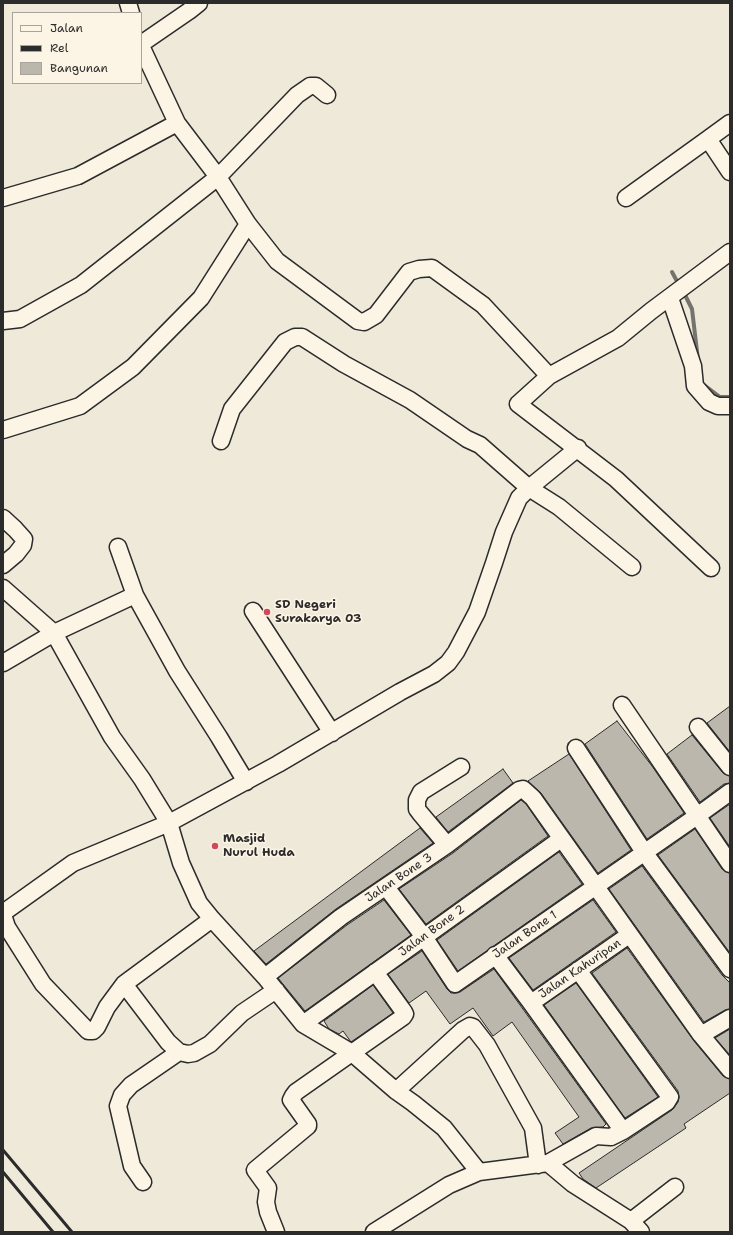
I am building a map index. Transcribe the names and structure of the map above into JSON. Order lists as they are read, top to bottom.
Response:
{
  "streets": {
    "street": [
      "Jalan Bone 3",
      "Jalan Bone 2",
      "Jalan Bone 1",
      "Jalan Kahuripan"
    ]
  },
  "crossings": [
    ["Jalan Bone 3", "Jalan Bone 2"],
    ["Jalan Bone 2", "Jalan Bone 1"]
  ],
  "places": ["SD Negeri Surakarya 03", "Masjid Nurul Huda"],
  "legend": ["Jalan", "Rel", "Bangunan"]
}
